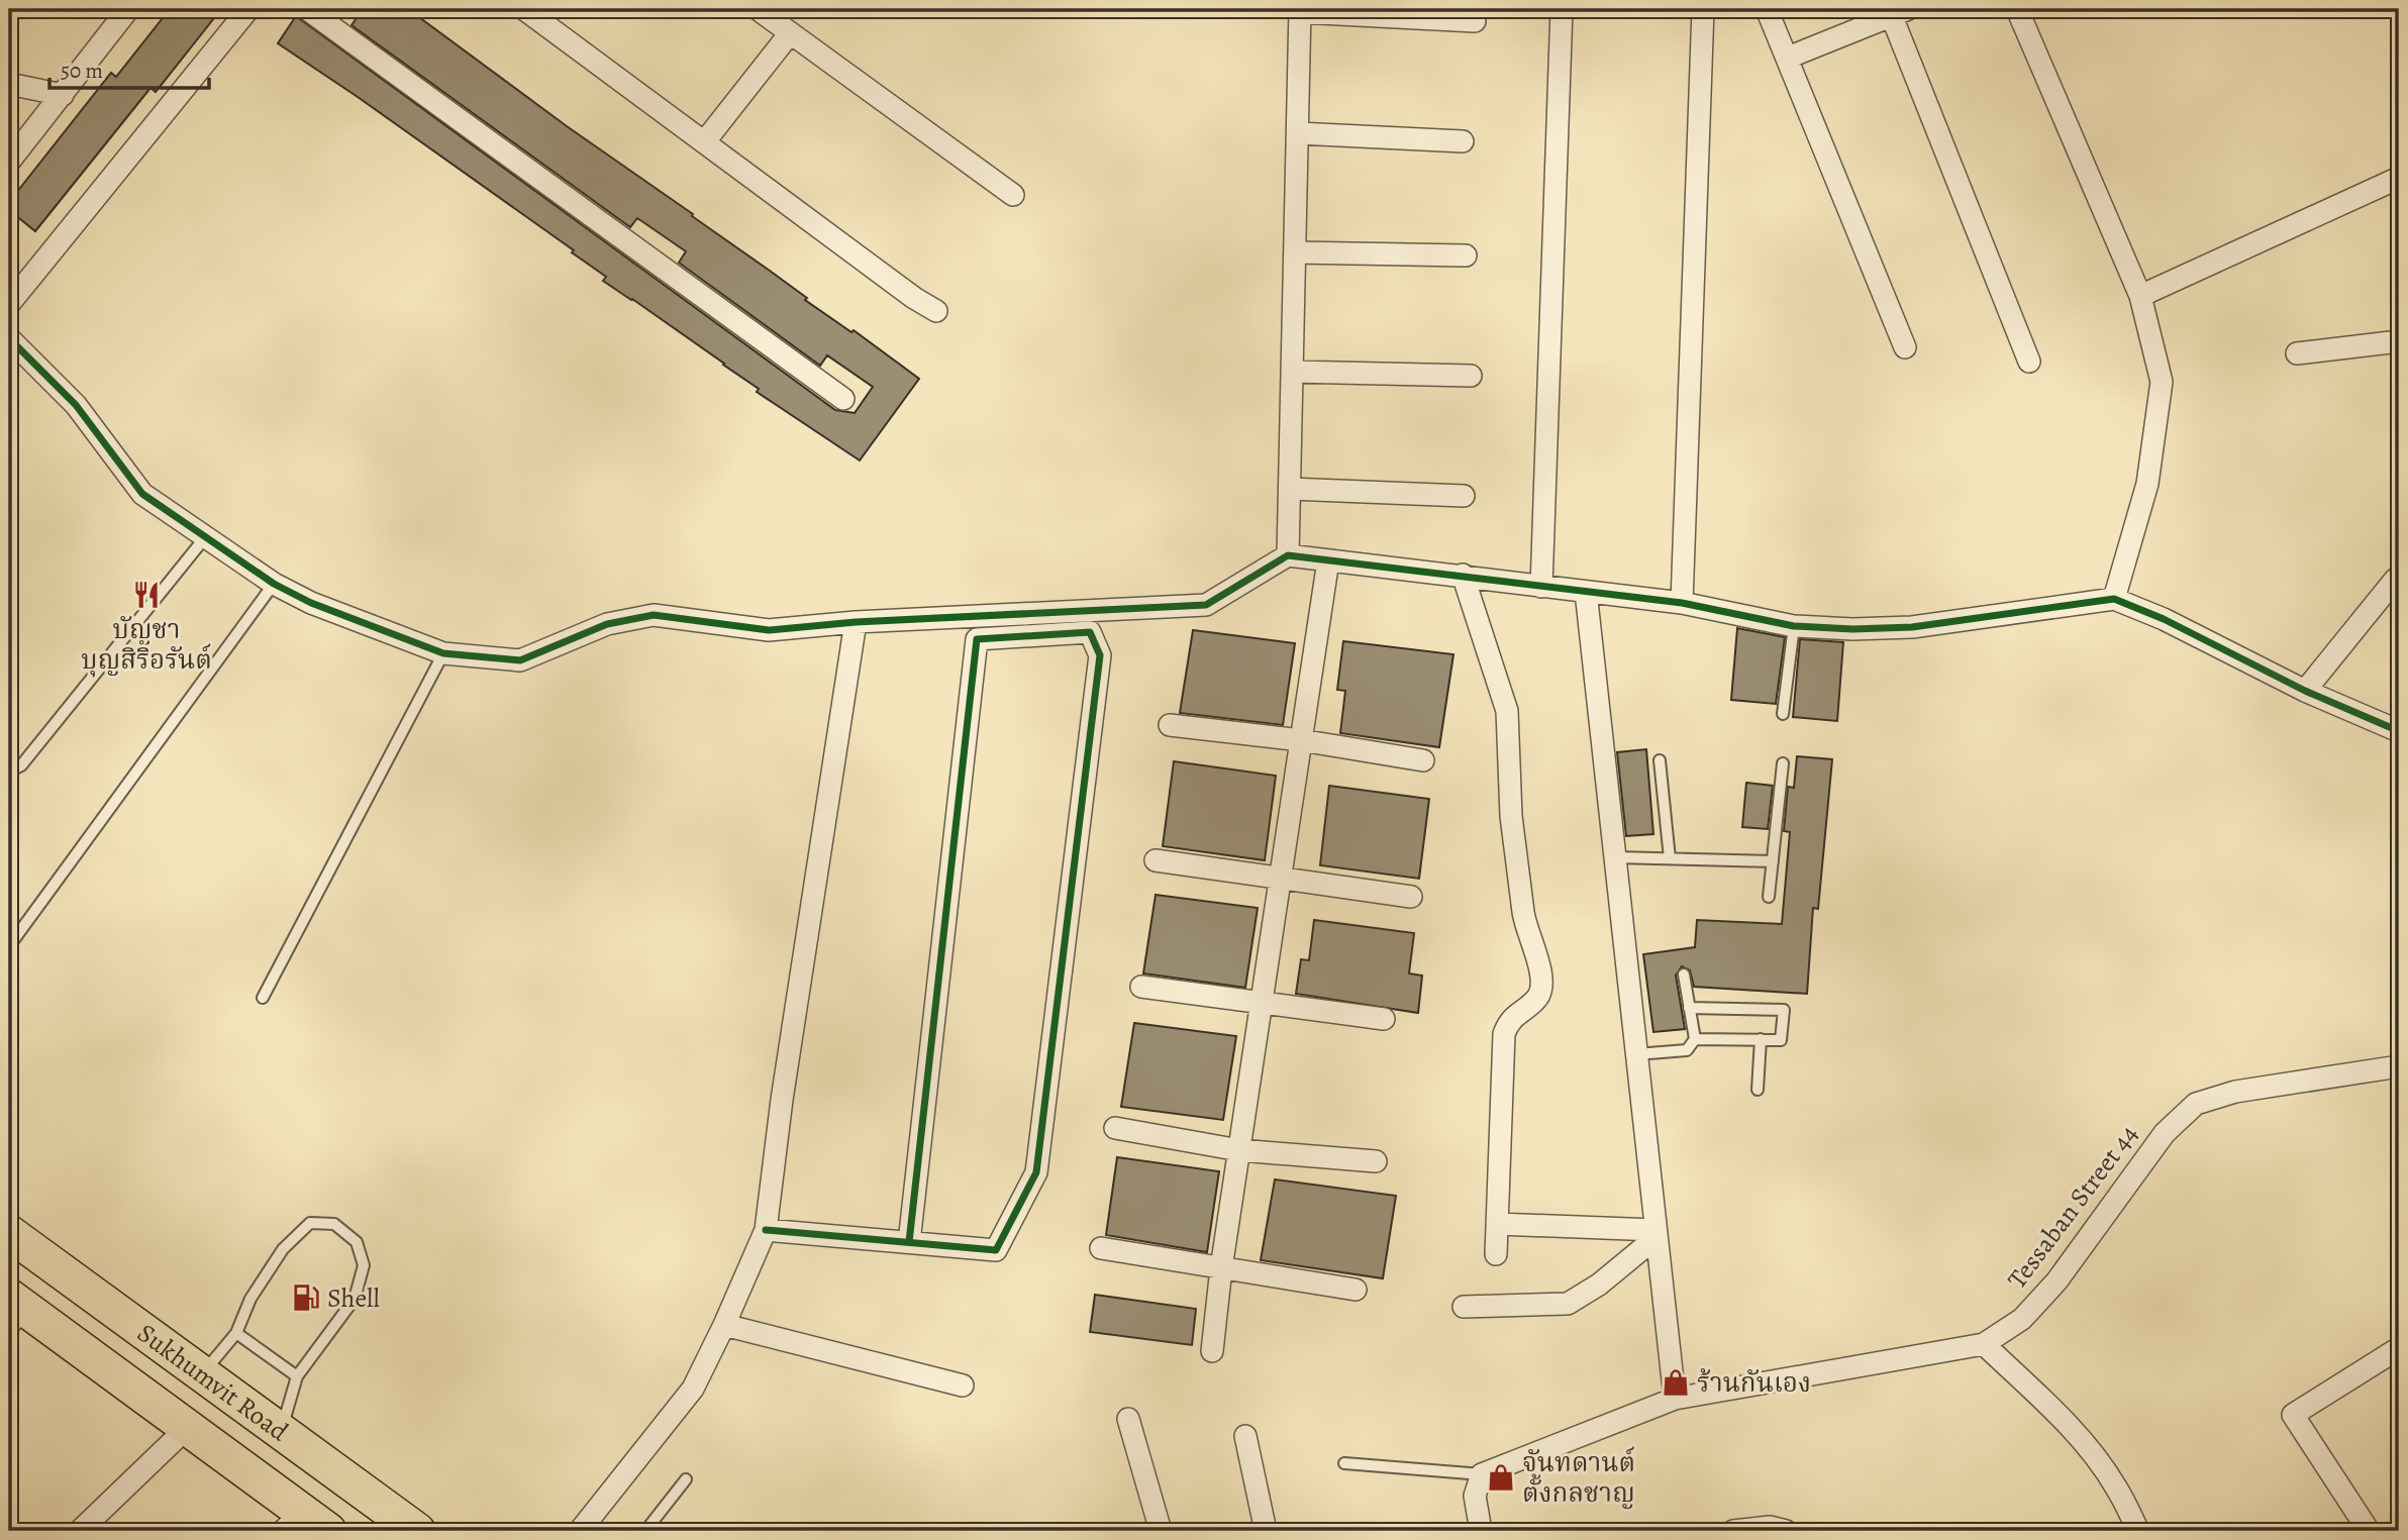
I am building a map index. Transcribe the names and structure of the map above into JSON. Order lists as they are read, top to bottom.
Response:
{
  "streets": {
    "highway": ["Sukhumvit Road"],
    "street": ["Tessaban Street 44"]
  },
  "places": {
    "restaurant": ["บัญชา บุญสิริอรันต์"],
    "fuel station": ["Shell"],
    "shop": ["ร้านกันเอง", "จันทดานต์ ตั้งกลชาญ"]
  },
  "scale_bar": "50 m"
}
